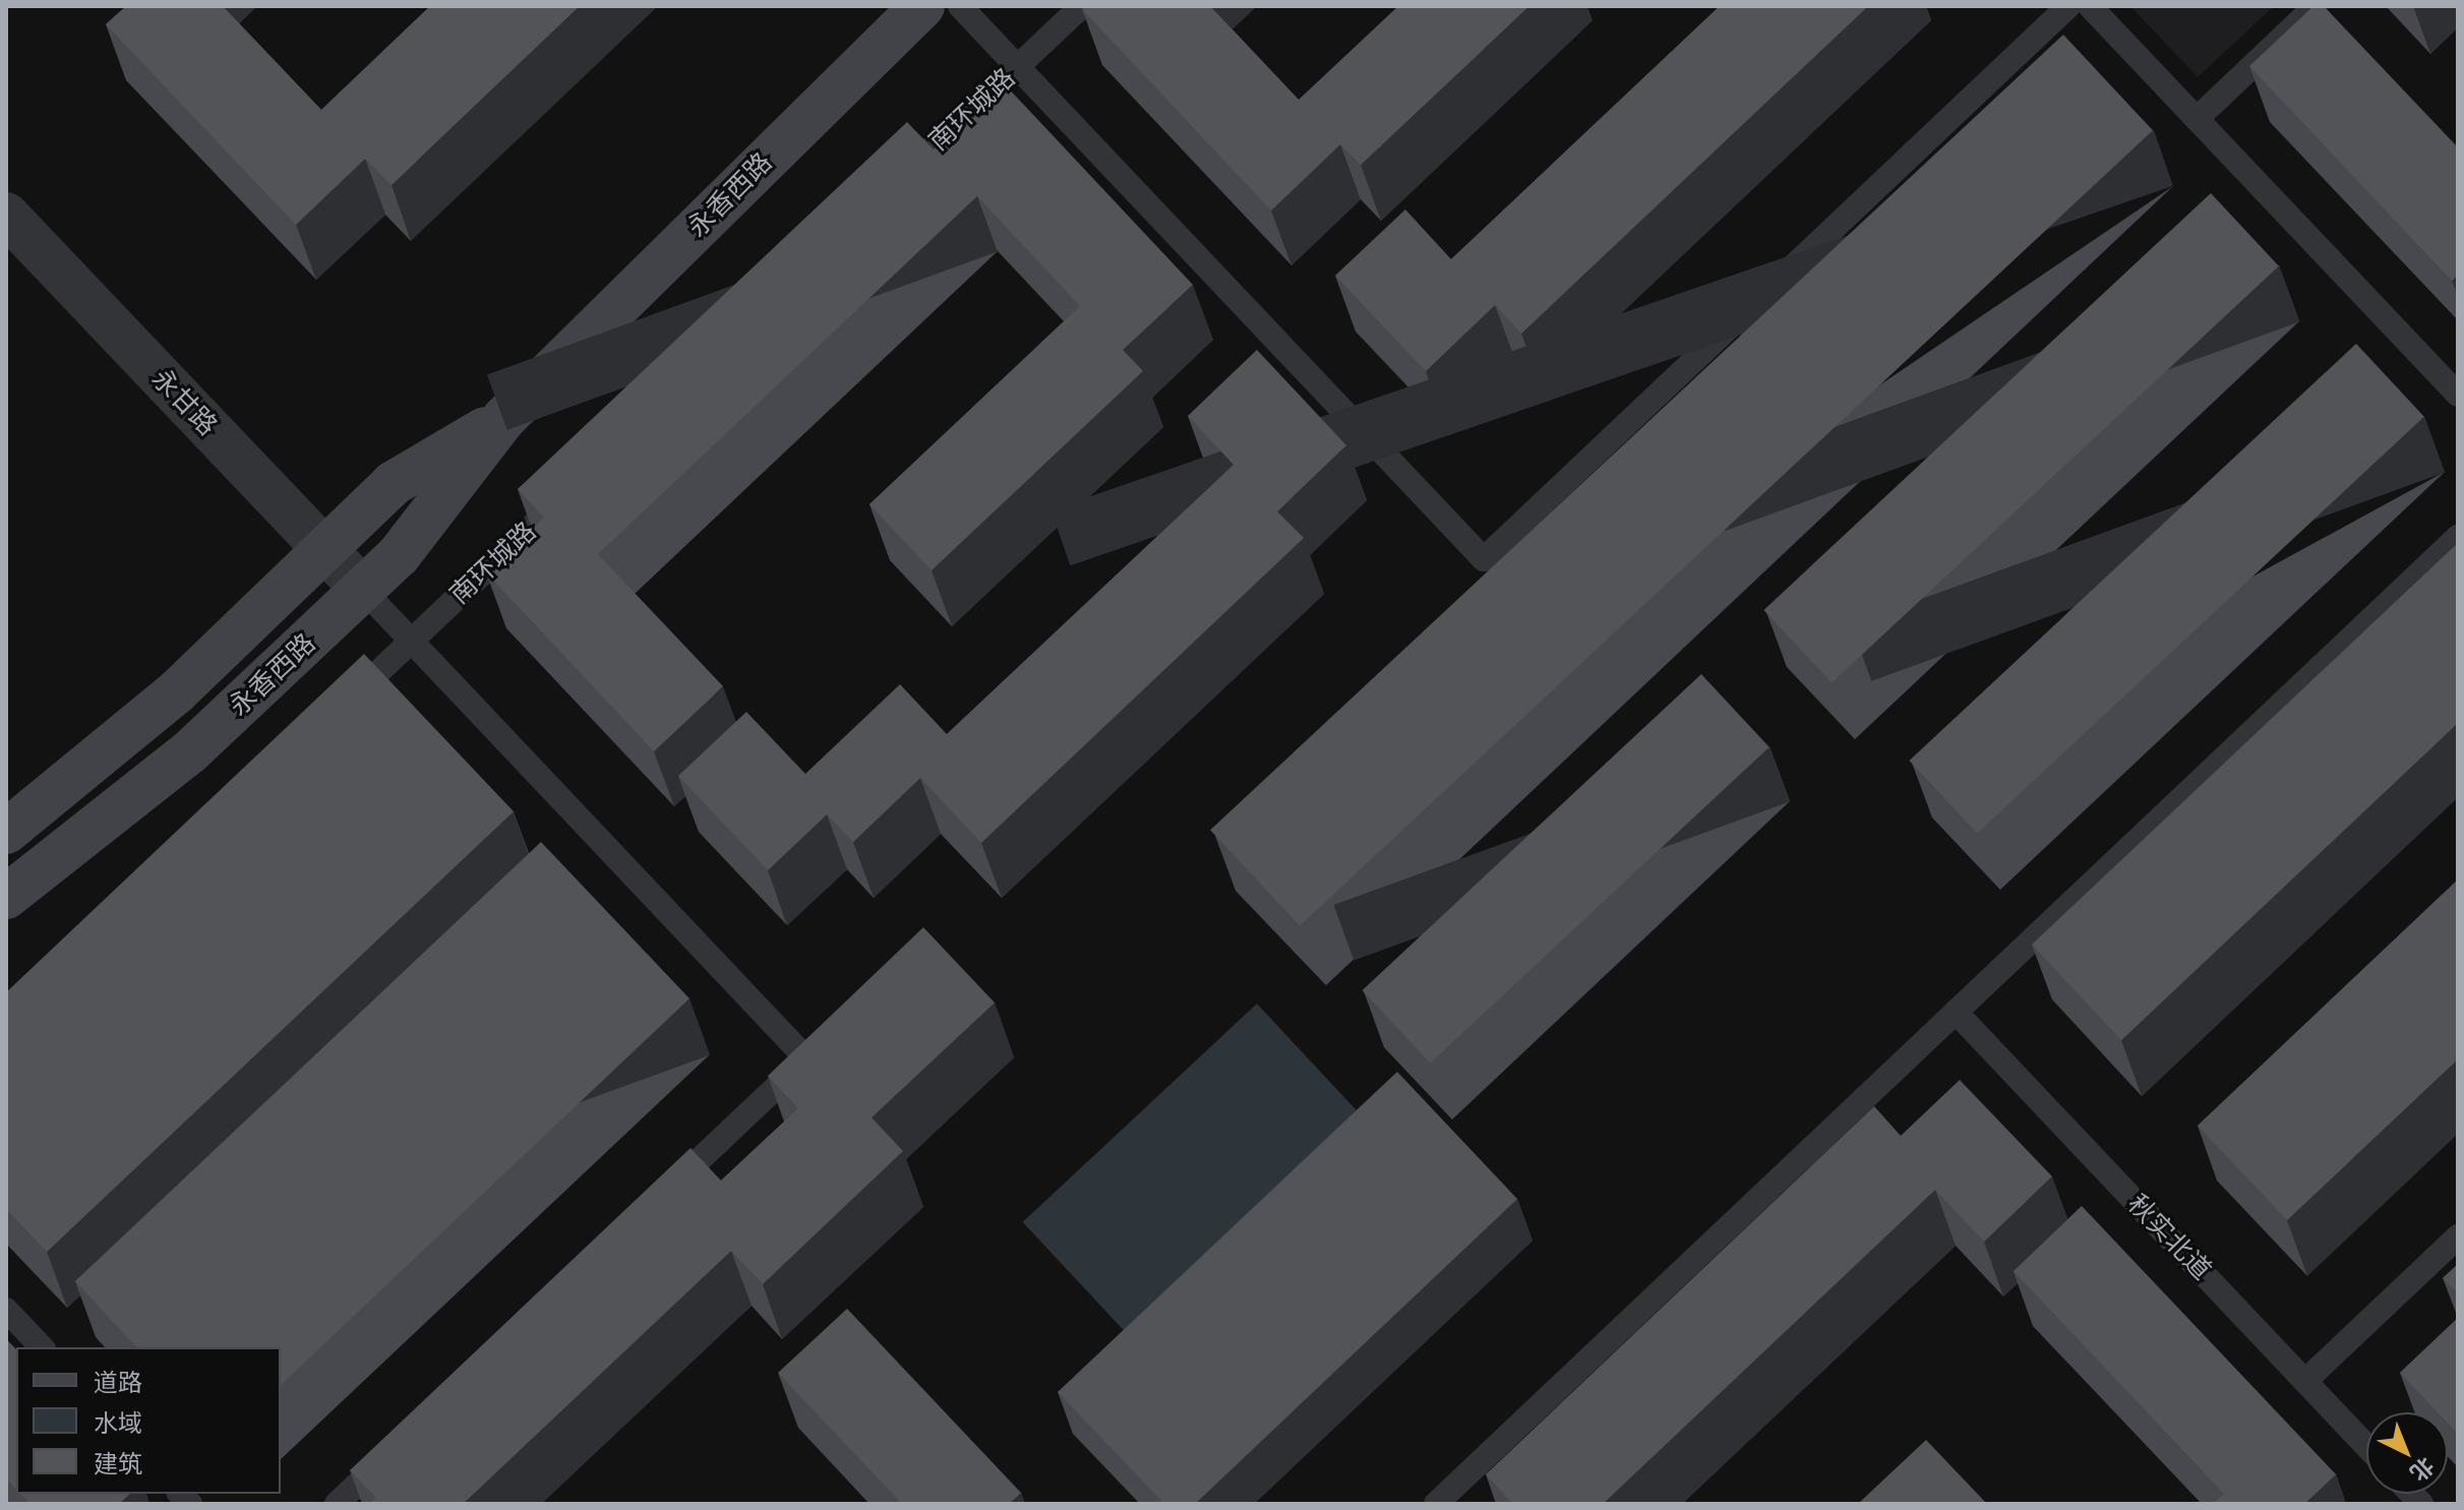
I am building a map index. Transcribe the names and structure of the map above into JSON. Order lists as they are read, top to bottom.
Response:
{
  "streets": {
    "main road": ["永香西路"],
    "street": ["永甘路"],
    "lane": ["南环城路", "秋实北道"]
  },
  "crossings": [
    ["永香西路", "永甘路"]
  ],
  "legend": ["道路", "水域", "建筑"],
  "north": "bottom right"
}
